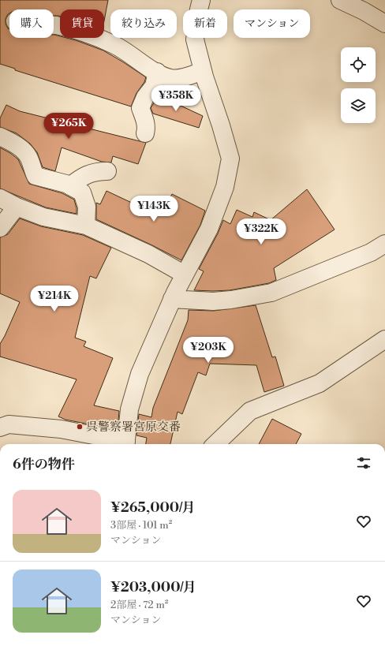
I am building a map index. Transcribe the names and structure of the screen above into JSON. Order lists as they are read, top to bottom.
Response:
{
  "places": ["呉警察署宮原交番"],
  "page": {
    "chip": [
      "購入",
      "賃貸",
      "絞り込み",
      "新着",
      "マンション"
    ],
    "price": [
      "¥358K",
      "¥265K",
      "¥143K",
      "¥322K",
      "¥214K",
      "¥203K"
    ],
    "heading": "6件の物件",
    "list": [
      {
        "name": "¥265,000/月",
        "note": "3部屋 · 101 m² · マンション"
      },
      {
        "name": "¥203,000/月",
        "note": "2部屋 · 72 m² · マンション"
      }
    ]
  }
}
